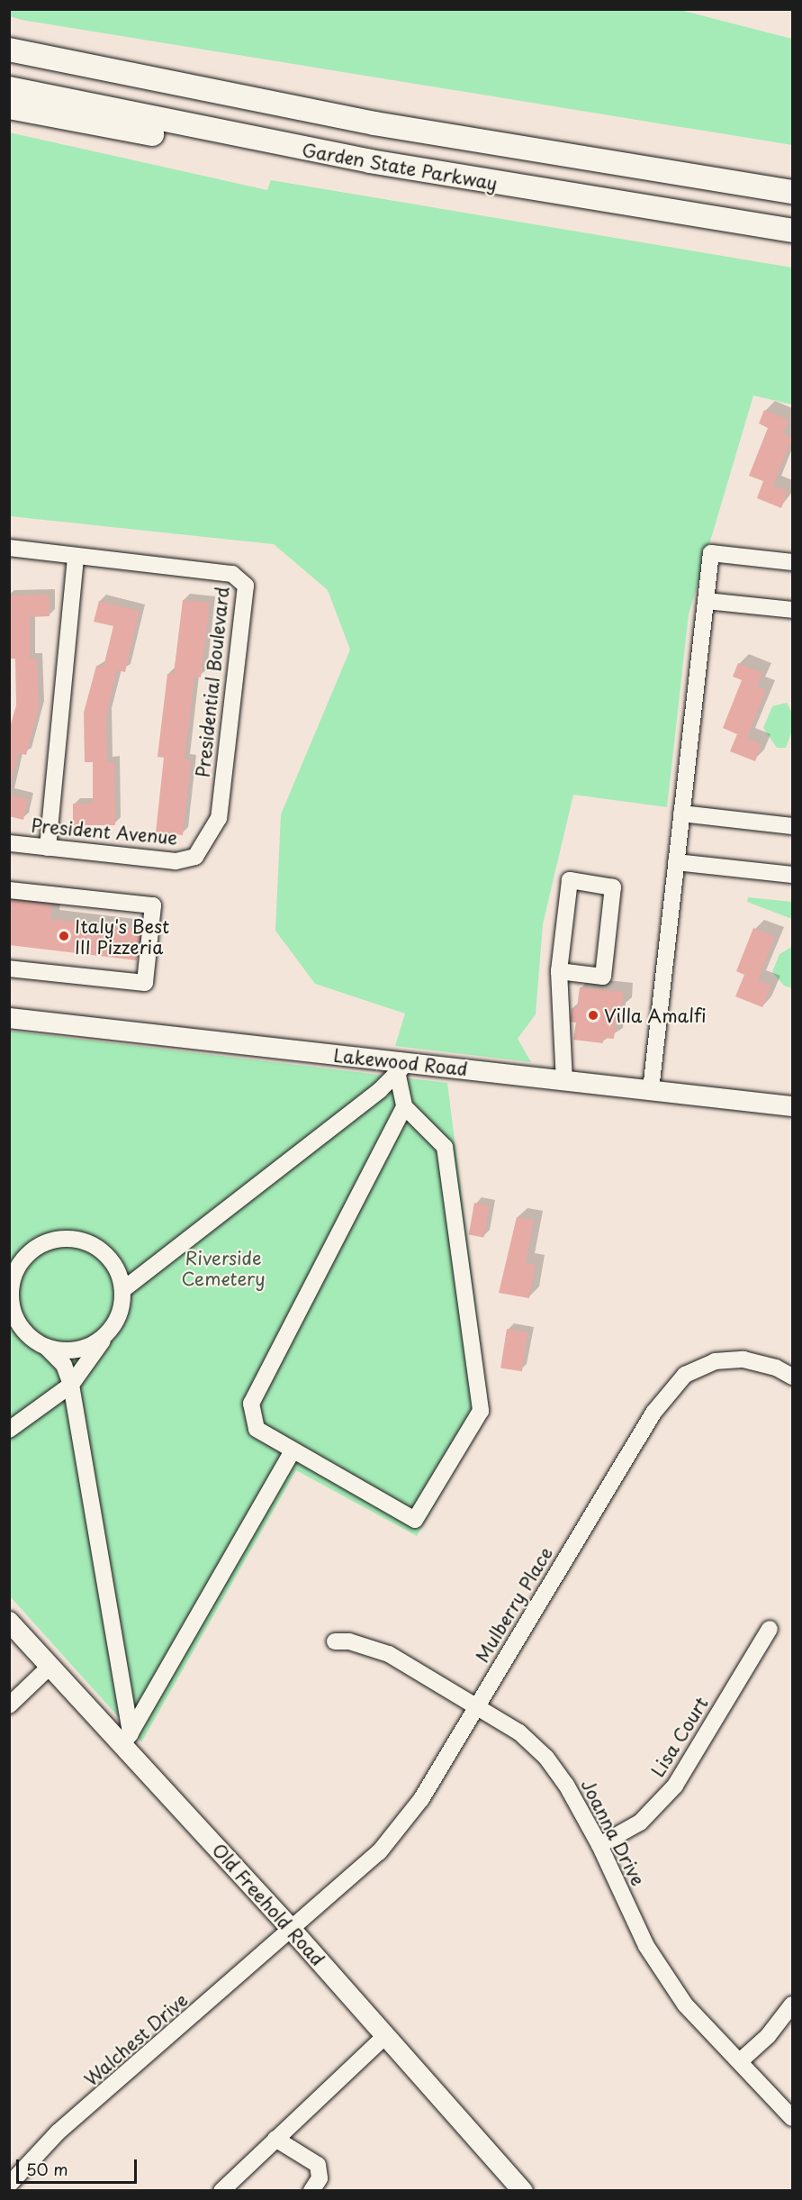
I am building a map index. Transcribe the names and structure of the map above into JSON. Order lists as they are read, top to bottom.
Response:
{
  "streets": {
    "highway": ["Garden State Parkway"],
    "main road": ["Lakewood Road", "Old Freehold Road"],
    "street": [
      "Presidential Boulevard",
      "President Avenue",
      "Mulberry Place",
      "Lisa Court",
      "Joanna Drive",
      "Walchest Drive"
    ]
  },
  "crossings": [
    ["Presidential Boulevard", "President Avenue"],
    ["Mulberry Place", "Joanna Drive"],
    ["Mulberry Place", "Old Freehold Road"],
    ["Mulberry Place", "Walchest Drive"],
    ["Lisa Court", "Joanna Drive"],
    ["Old Freehold Road", "Walchest Drive"]
  ],
  "parks": ["Riverside Cemetery"],
  "places": ["Italy's Best III Pizzeria", "Villa Amalfi"],
  "scale_bar": "50 m"
}
